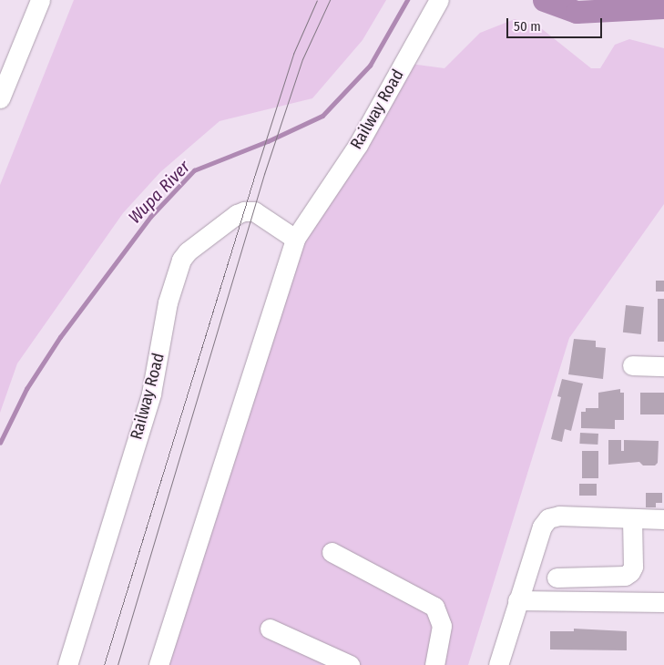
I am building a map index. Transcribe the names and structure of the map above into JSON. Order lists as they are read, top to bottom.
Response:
{
  "streets": {
    "street": ["Railway Road"]
  },
  "water": ["Wupa River"],
  "scale_bar": "50 m"
}
